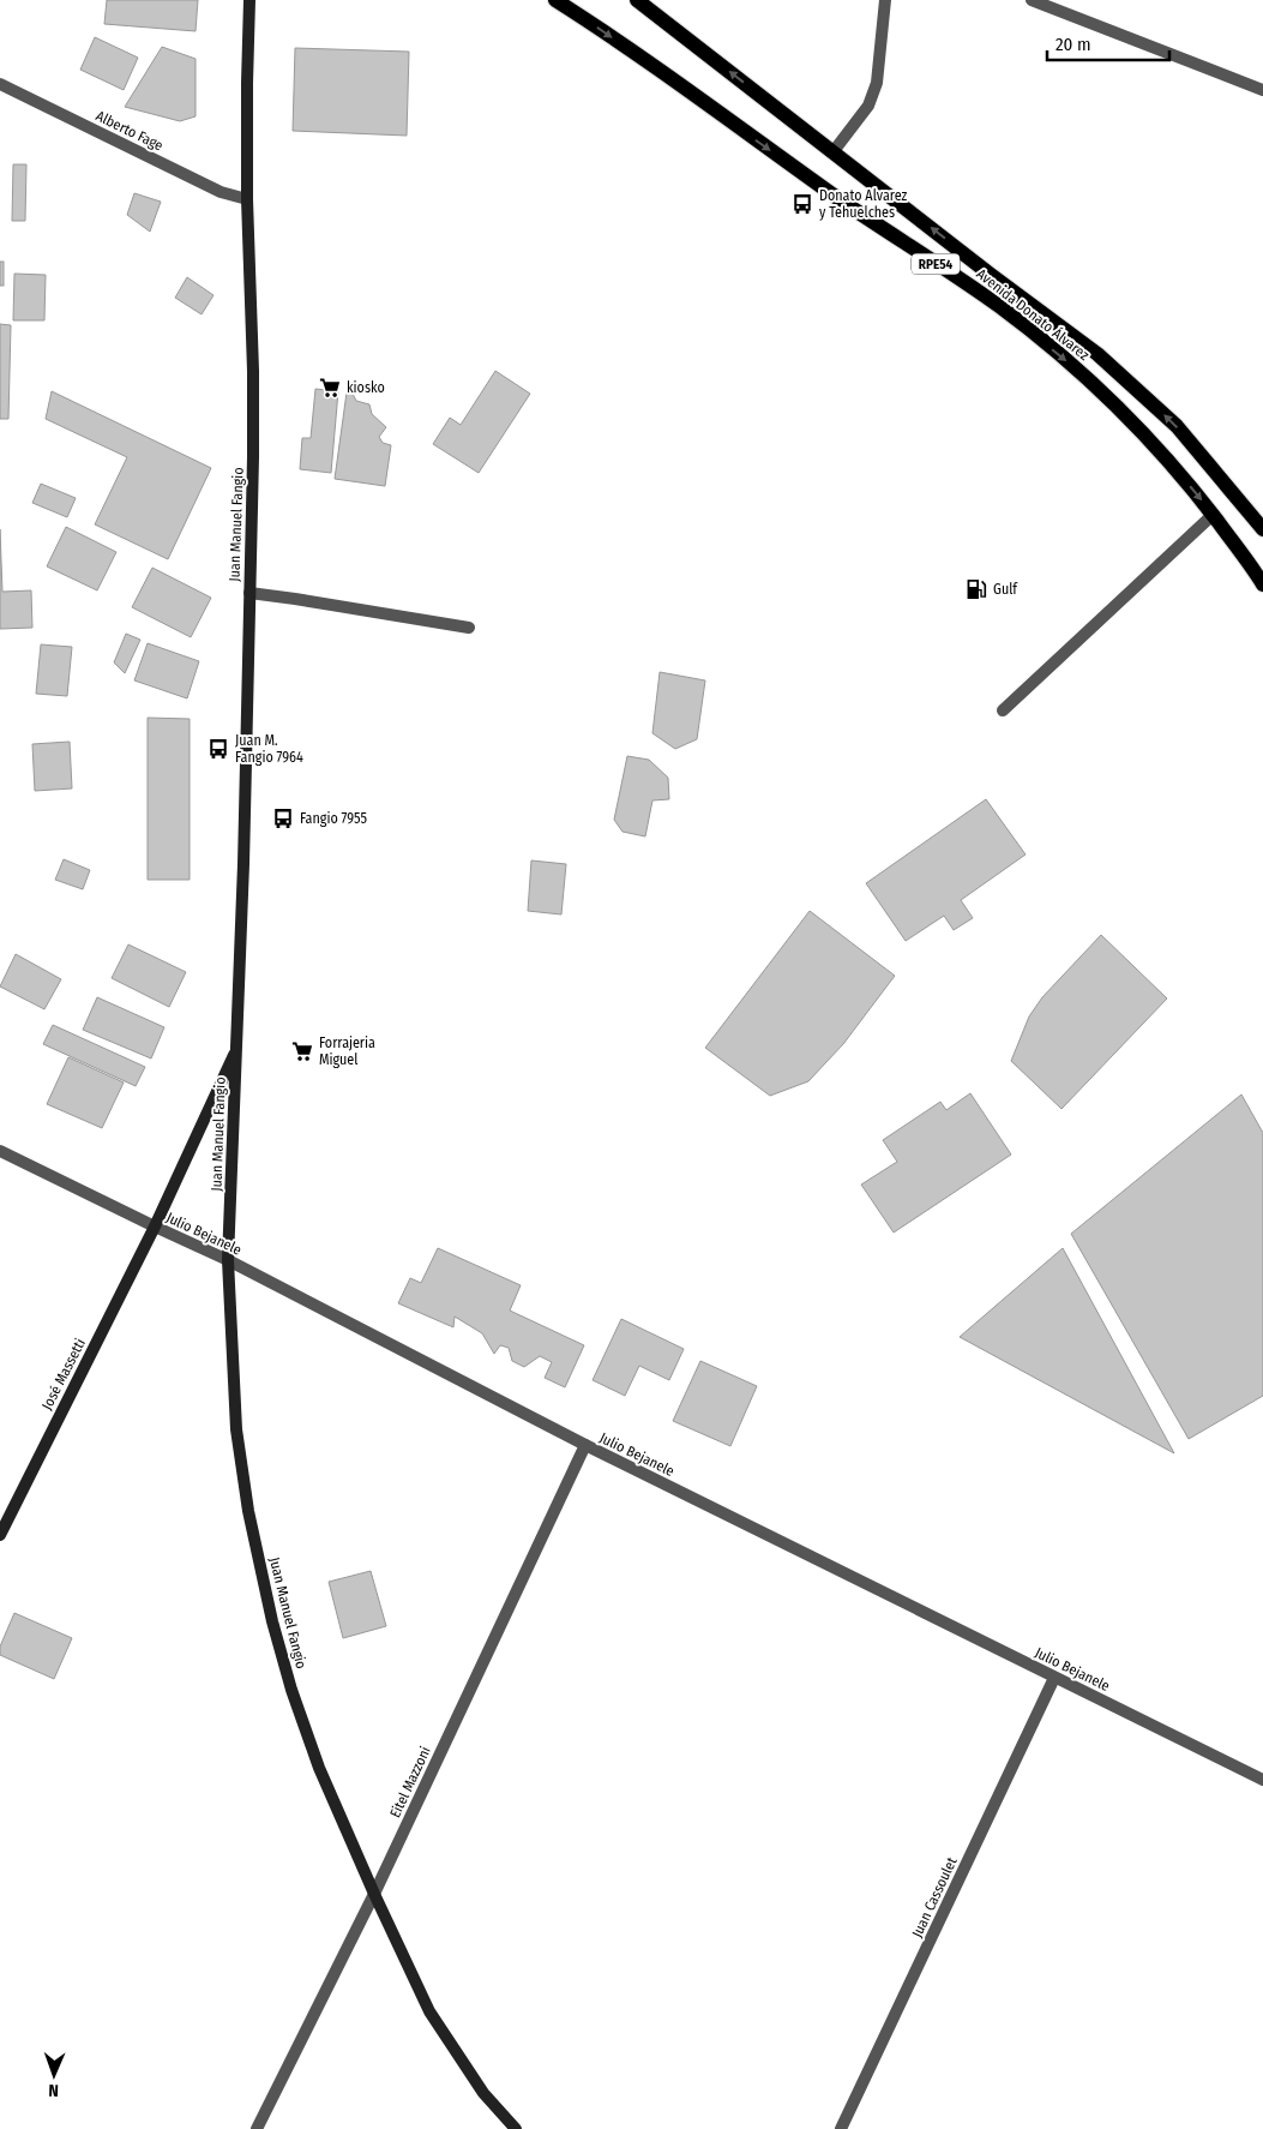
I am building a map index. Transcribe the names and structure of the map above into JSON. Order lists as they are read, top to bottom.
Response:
{
  "streets": {
    "main road": [
      "RPE54",
      "Avenida Donato Álvarez",
      "Juan Manuel Fangio",
      "José Massetti"
    ],
    "street": [
      "Alberto Fage",
      "Julio Bejanele",
      "Eitel Mazzoni",
      "Juan Cassoulet"
    ]
  },
  "crossings": [
    ["Alberto Fage", "Juan Manuel Fangio"],
    ["Juan Manuel Fangio", "Julio Bejanele"],
    ["Juan Manuel Fangio", "José Massetti"],
    ["Juan Manuel Fangio", "Eitel Mazzoni"],
    ["Julio Bejanele", "José Massetti"],
    ["Julio Bejanele", "Eitel Mazzoni"],
    ["Julio Bejanele", "Juan Cassoulet"]
  ],
  "places": {
    "bus stop": ["Donato Alvarez y Tehuelches", "Juan M. Fangio 7964", "Fangio 7955"],
    "supermarket": ["kiosko", "Forrajeria Miguel"],
    "fuel station": ["Gulf"]
  },
  "scale_bar": "20 m",
  "north": "bottom"
}
